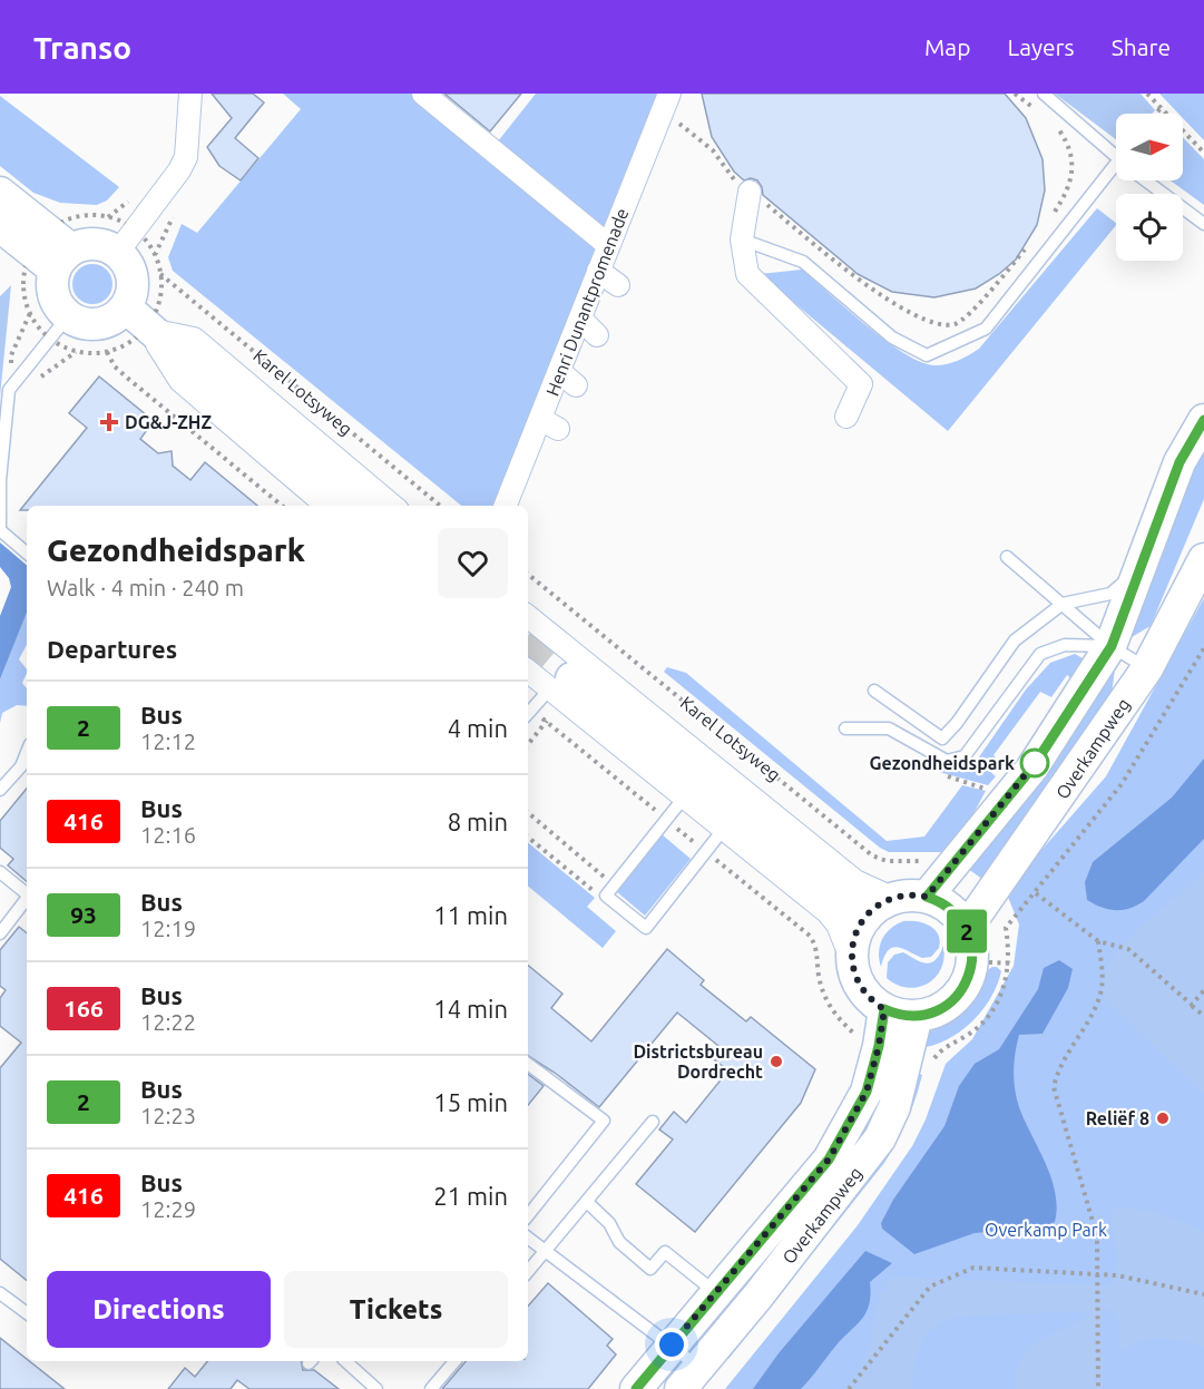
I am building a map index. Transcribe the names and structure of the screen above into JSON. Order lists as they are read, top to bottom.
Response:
{
  "streets": {
    "street": ["Henri Dunantpromenade", "Karel Lotsyweg", "Overkampweg"]
  },
  "crossings": [
    ["Karel Lotsyweg", "Overkampweg"]
  ],
  "parks": ["Overkamp Park"],
  "places": {
    "health": ["DG&J-ZHZ"],
    "other": ["Gezondheidspark", "Districtsbureau Dordrecht", "Reliëf 8"]
  },
  "lines": ["bus line 2"],
  "north": "right",
  "page": {
    "header": "Transo",
    "nav": ["Map", "Layers", "Share"],
    "on_map": "2",
    "heading": [
      ["Gezondheidspark", "Walk · 4 min · 240 m"],
      "Departures"
    ],
    "list": [
      {
        "mark": "2",
        "name": "Bus",
        "note": "12:12",
        "value": "4 min"
      },
      {
        "mark": "416",
        "name": "Bus",
        "note": "12:16",
        "value": "8 min"
      },
      {
        "mark": "93",
        "name": "Bus",
        "note": "12:19",
        "value": "11 min"
      },
      {
        "mark": "166",
        "name": "Bus",
        "note": "12:22",
        "value": "14 min"
      },
      {
        "mark": "2",
        "name": "Bus",
        "note": "12:23",
        "value": "15 min"
      },
      {
        "mark": "416",
        "name": "Bus",
        "note": "12:29",
        "value": "21 min"
      }
    ],
    "buttons": ["Directions", "Tickets"]
  }
}
